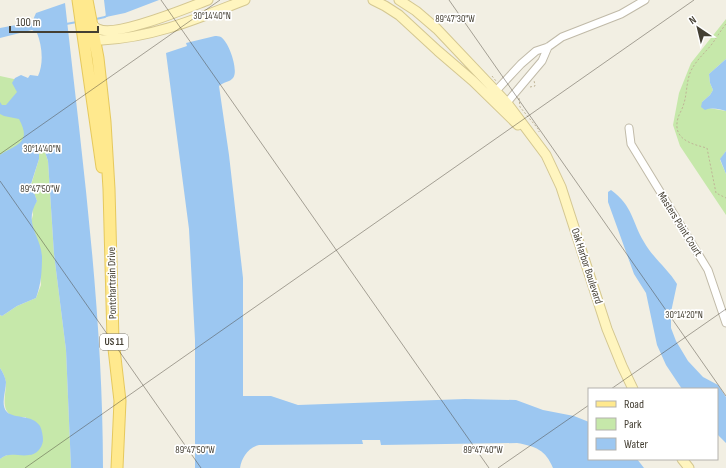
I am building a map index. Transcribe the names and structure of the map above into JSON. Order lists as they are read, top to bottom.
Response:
{
  "streets": {
    "main road": ["Pontchartrain Drive", "US 11"],
    "street": ["Masters Point Court", "Oak Harbor Boulevard"]
  },
  "legend": ["Road", "Park", "Water"],
  "scale_bar": "100 m",
  "north": "top left",
  "coordinates": [
    "30°14'40\"N",
    "89°47'30\"W",
    "89°47'50\"W",
    "30°14'20\"N",
    "89°47'40\"W"
  ]
}
